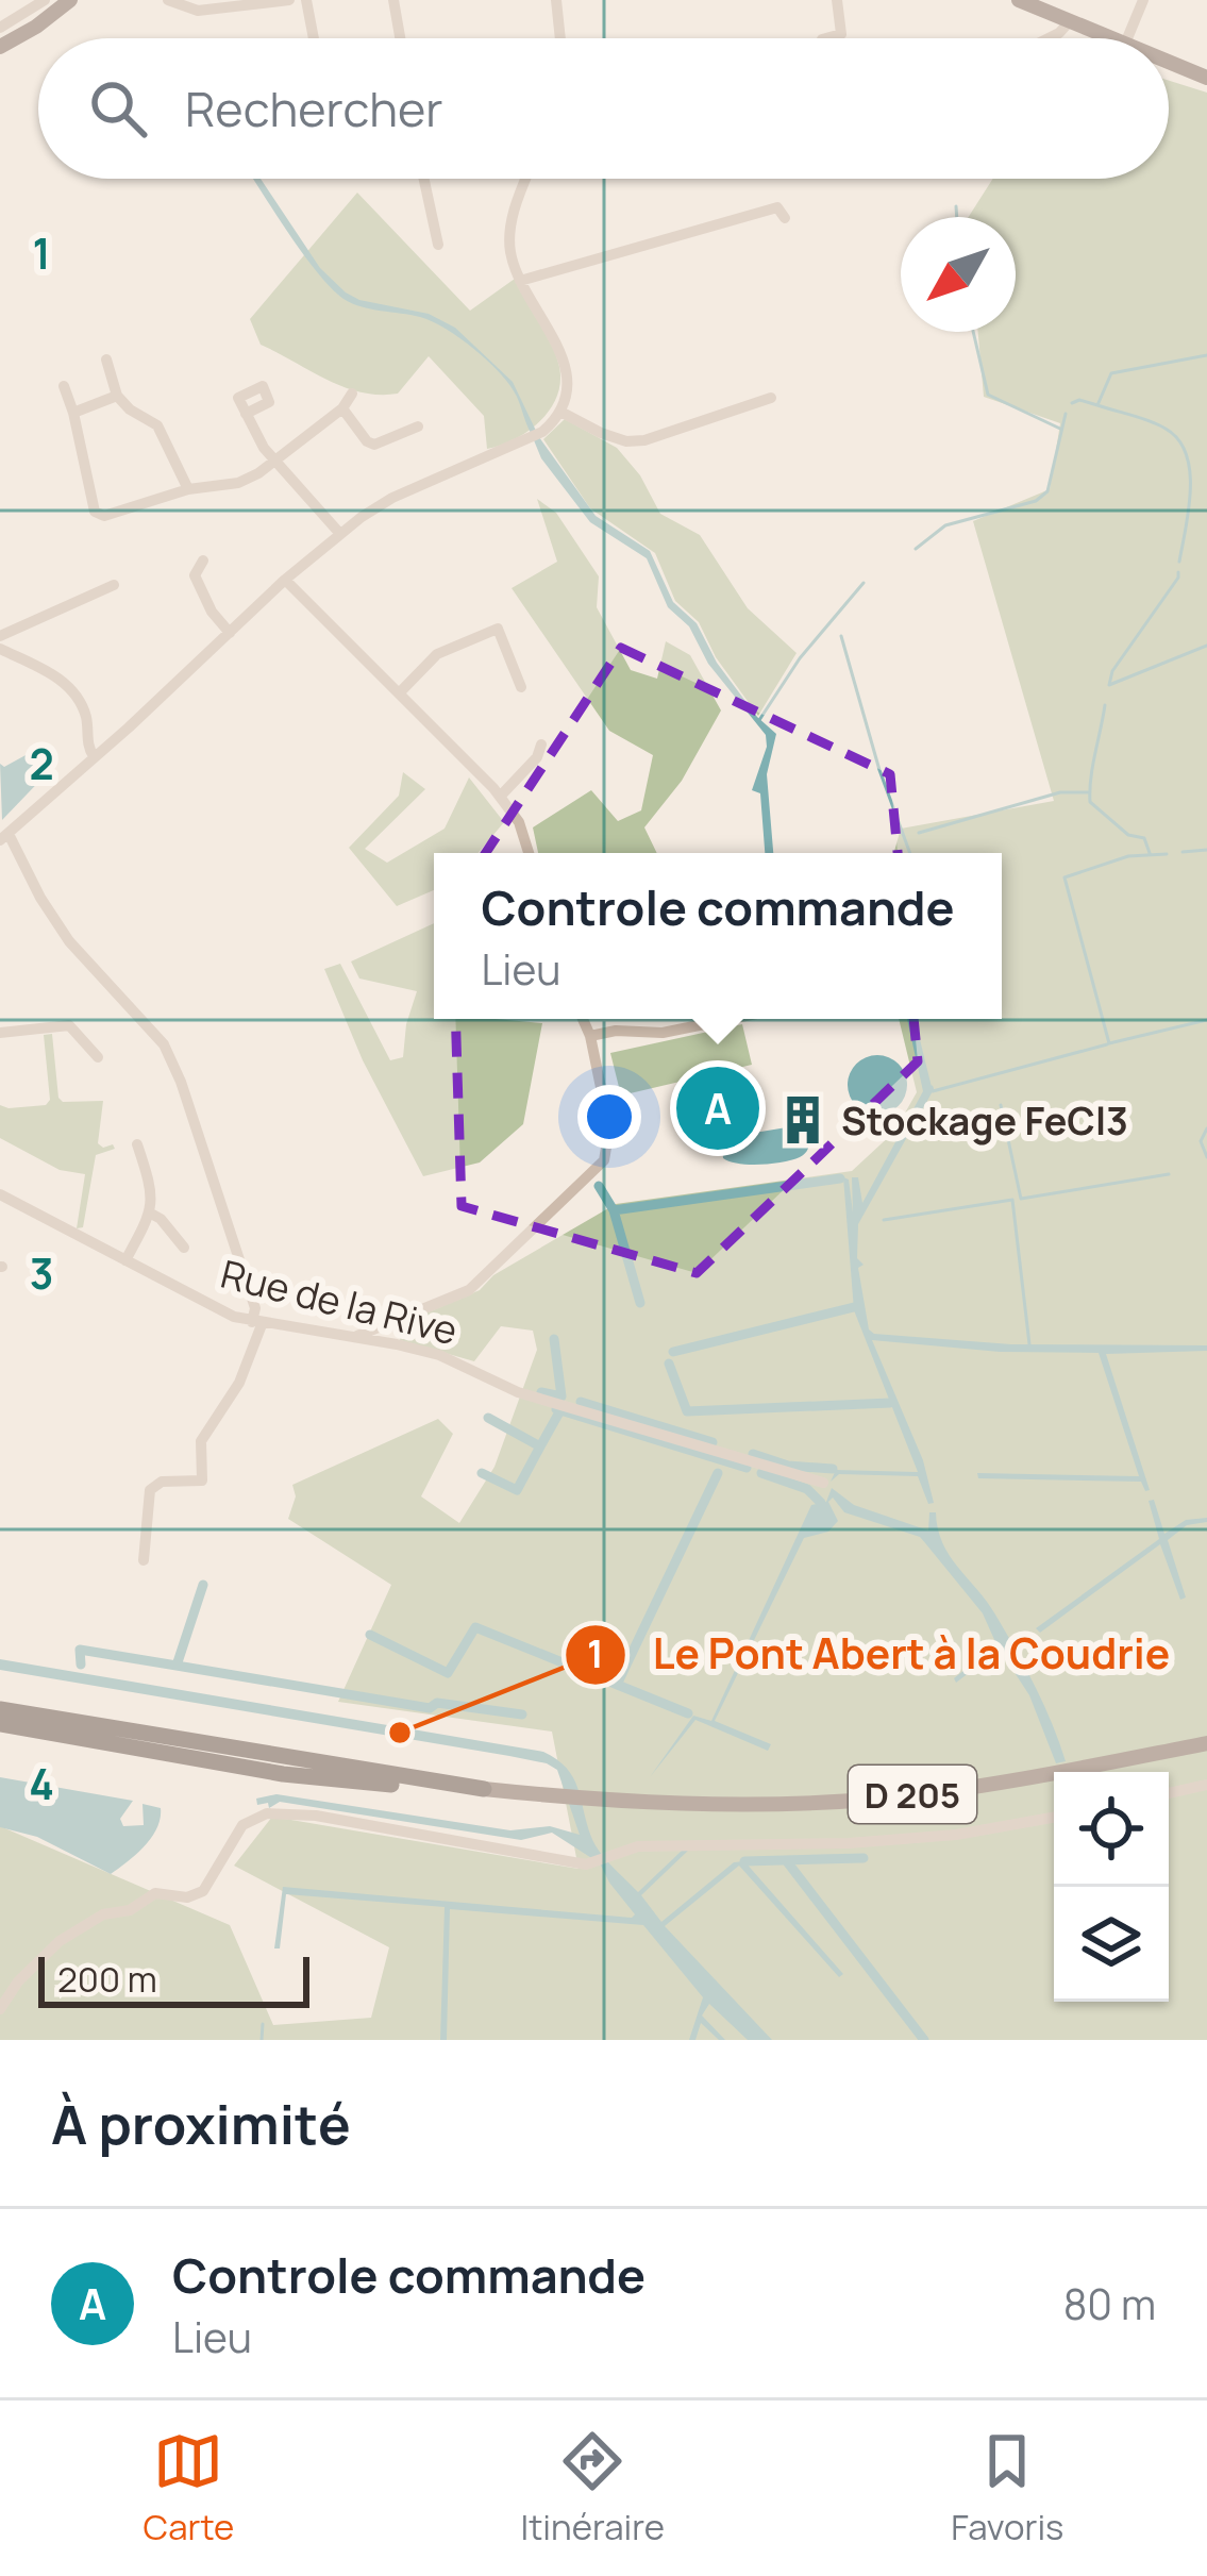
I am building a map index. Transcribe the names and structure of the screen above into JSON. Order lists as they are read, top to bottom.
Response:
{
  "streets": {
    "highway": ["D 205"],
    "street": ["Rue de la Rive"]
  },
  "places": {
    "building": ["Stockage FeCl3"],
    "other": ["Le Pont Abert à la Coudrie"]
  },
  "scale_bar": "200 m",
  "north": "bottom left",
  "page": {
    "search": "Rechercher",
    "popup": ["Controle commande", "Lieu"],
    "pins": "A",
    "scale": "200 m",
    "heading": "À proximité",
    "list": [
      {
        "mark": "A",
        "name": "Controle commande",
        "note": "Lieu",
        "value": "80 m"
      }
    ],
    "nav": ["Carte", "Itinéraire", "Favoris"]
  },
  "grid": {
    "rows": [
      "1",
      "2",
      "3",
      "4"
    ]
  }
}
